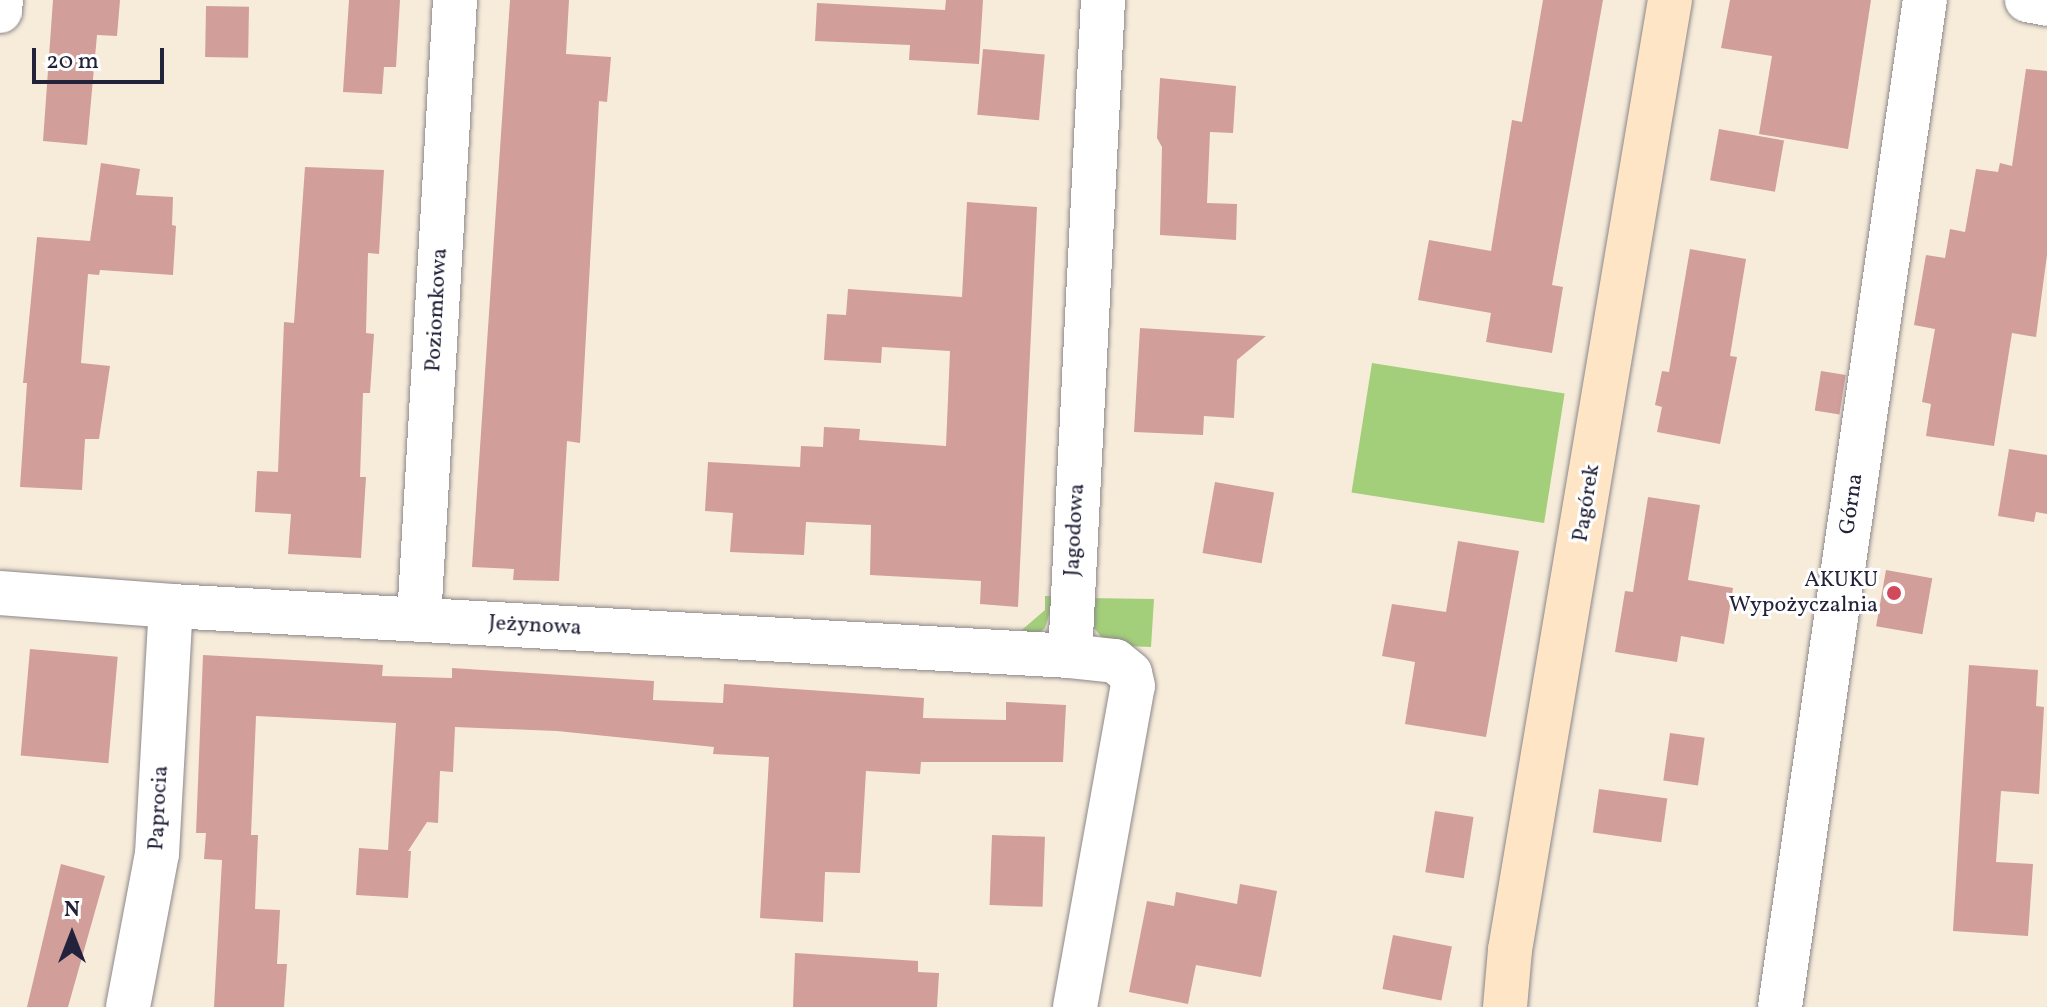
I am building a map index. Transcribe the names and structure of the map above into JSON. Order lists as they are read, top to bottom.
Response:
{
  "streets": {
    "street": [
      "Poziomkowa",
      "Pagórek",
      "Górna",
      "Jagodowa",
      "Jeżynowa",
      "Paprocia"
    ]
  },
  "crossings": [
    ["Poziomkowa", "Jeżynowa"],
    ["Jagodowa", "Jeżynowa"],
    ["Jeżynowa", "Paprocia"]
  ],
  "places": ["AKUKU Wypożyczalnia"],
  "scale_bar": "20 m",
  "north": "top"
}
